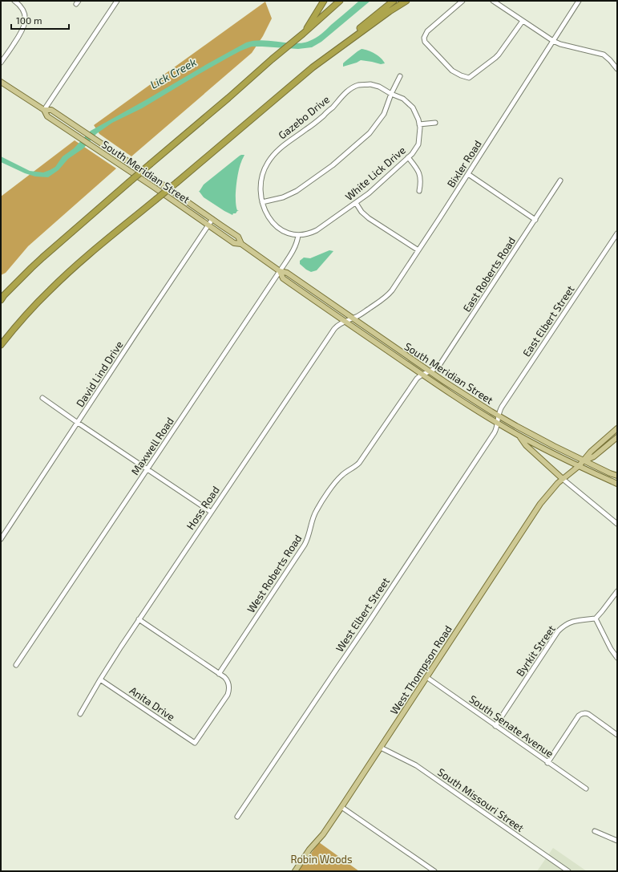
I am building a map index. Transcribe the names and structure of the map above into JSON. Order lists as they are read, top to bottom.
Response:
{
  "streets": {
    "main road": ["South Meridian Street", "West Thompson Road"],
    "street": [
      "Gazebo Drive",
      "Bixler Road",
      "White Lick Drive",
      "East Roberts Road",
      "East Elbert Street",
      "David Lind Drive",
      "Maxwell Road",
      "Hoss Road",
      "West Roberts Road",
      "West Elbert Street",
      "Byrkit Street",
      "Anita Drive",
      "South Senate Avenue",
      "South Missouri Street"
    ]
  },
  "crossings": [
    ["Gazebo Drive", "White Lick Drive"],
    ["Bixler Road", "South Meridian Street"],
    ["Bixler Road", "Hoss Road"],
    ["South Meridian Street", "East Roberts Road"],
    ["South Meridian Street", "East Elbert Street"],
    ["South Meridian Street", "David Lind Drive"],
    ["South Meridian Street", "Maxwell Road"],
    ["South Meridian Street", "Hoss Road"],
    ["South Meridian Street", "West Roberts Road"],
    ["South Meridian Street", "West Elbert Street"],
    ["South Meridian Street", "West Thompson Road"],
    ["White Lick Drive", "Maxwell Road"],
    ["East Roberts Road", "West Roberts Road"],
    ["East Elbert Street", "West Elbert Street"],
    ["Hoss Road", "Anita Drive"],
    ["West Roberts Road", "Anita Drive"],
    ["Byrkit Street", "South Senate Avenue"],
    ["West Thompson Road", "South Senate Avenue"],
    ["West Thompson Road", "South Missouri Street"]
  ],
  "water": ["Lick Creek"],
  "parks": ["Robin Woods"],
  "scale_bar": "100 m"
}
